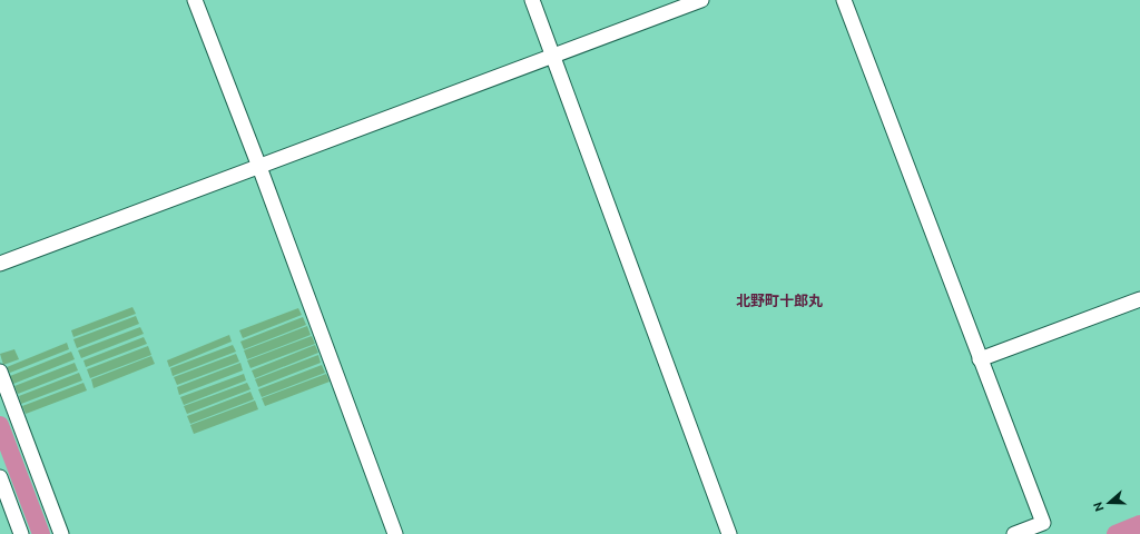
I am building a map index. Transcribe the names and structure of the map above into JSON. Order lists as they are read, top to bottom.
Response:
{
  "districts": ["北野町十郎丸"],
  "north": "left"
}
